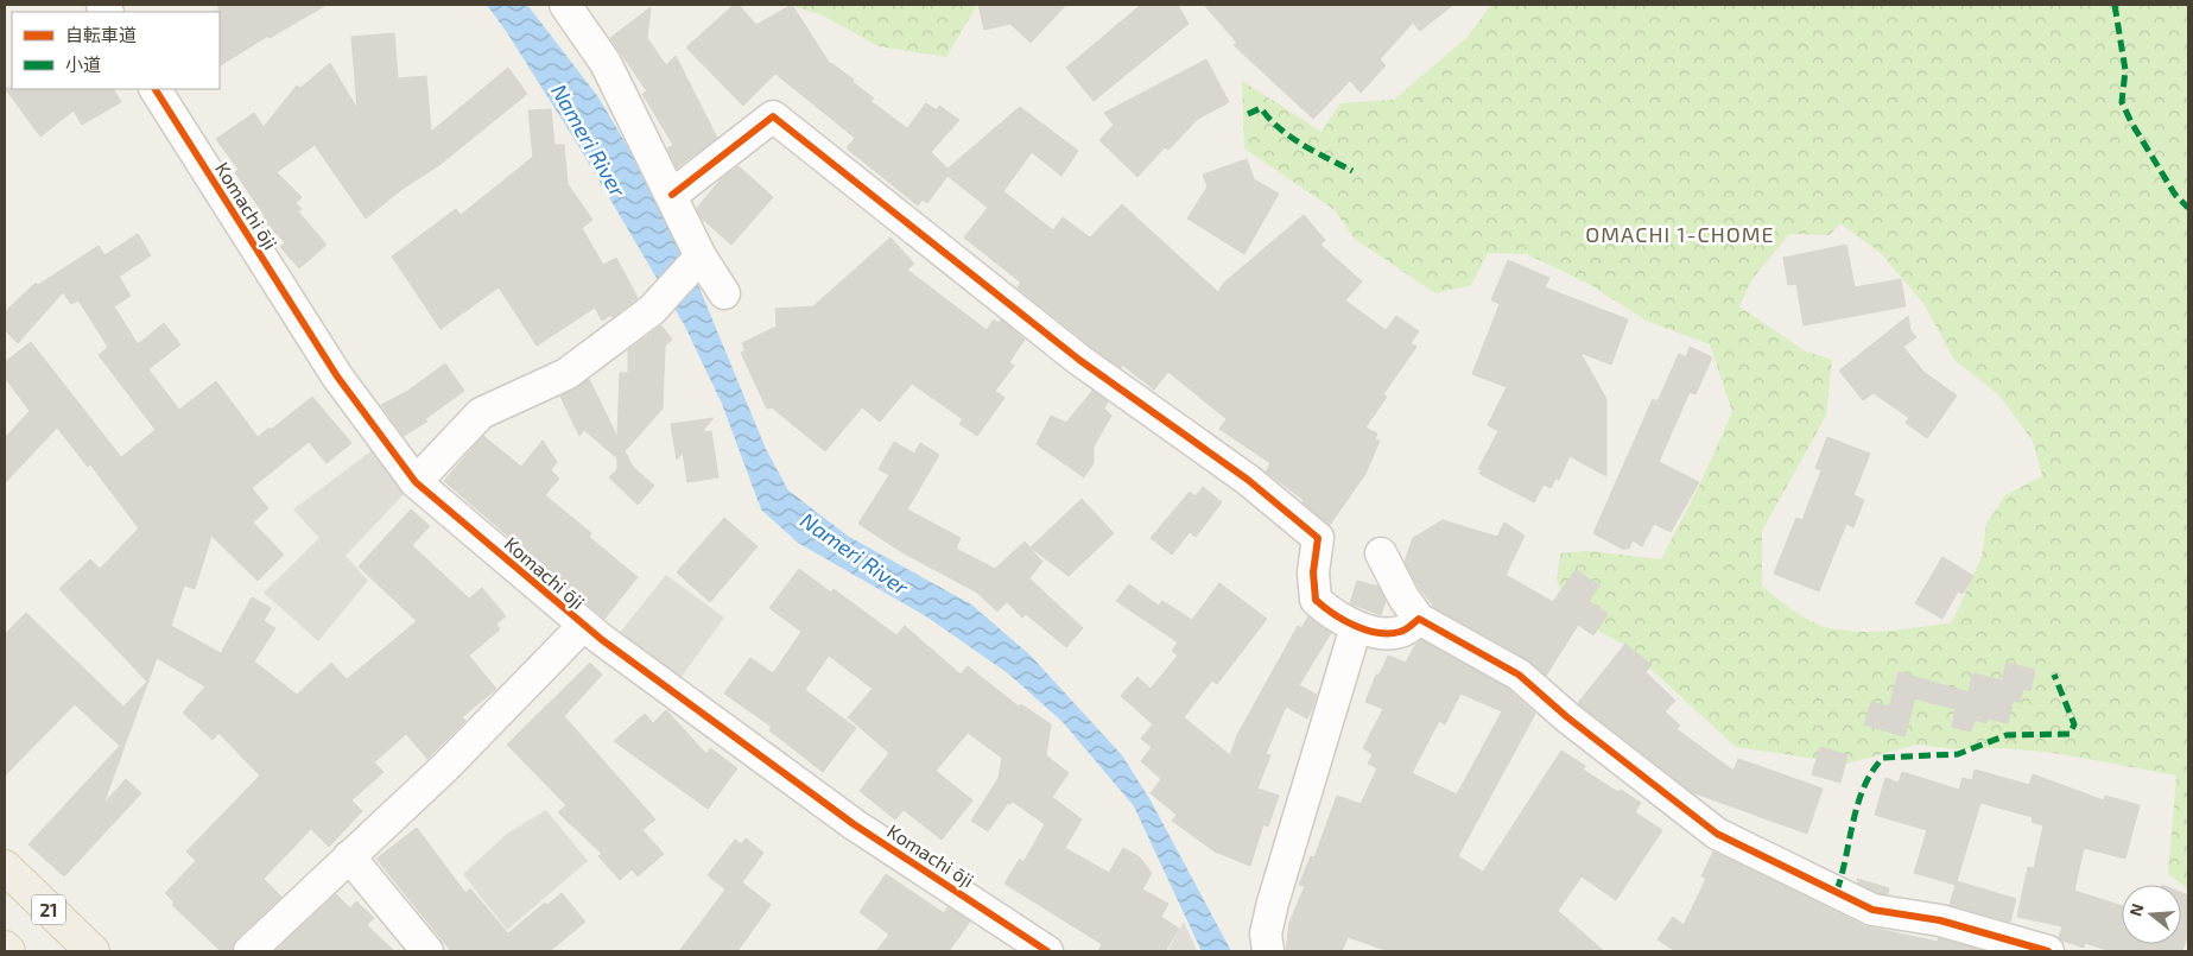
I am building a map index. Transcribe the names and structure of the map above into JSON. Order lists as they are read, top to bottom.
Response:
{
  "streets": {
    "main road": ["21"],
    "street": ["Komachi ōji"]
  },
  "districts": ["OMACHI 1-CHOME"],
  "water": ["Nameri River"],
  "legend": ["自転車道", "小道"],
  "north": "left"
}
